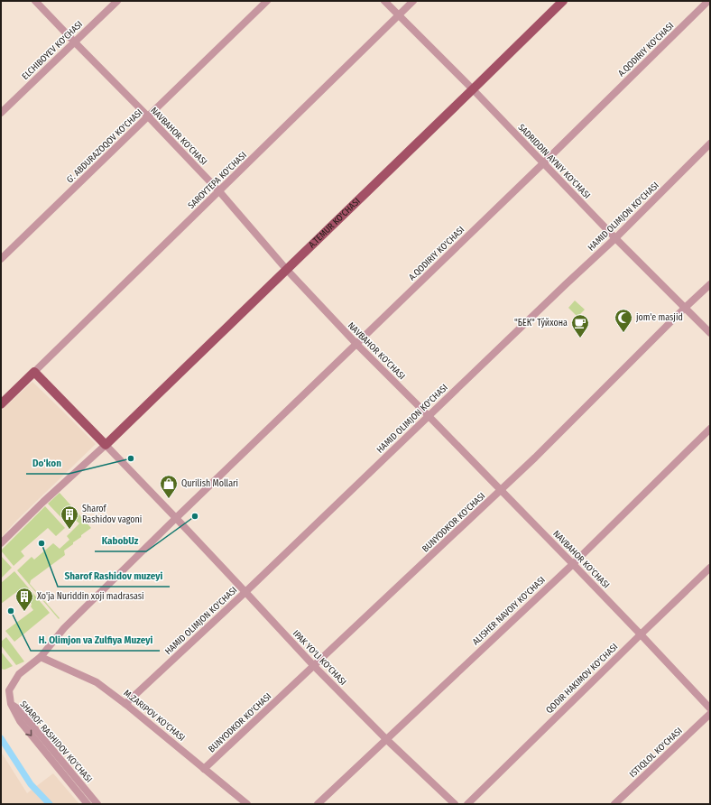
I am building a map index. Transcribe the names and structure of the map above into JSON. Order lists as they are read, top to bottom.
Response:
{
  "streets": {
    "main road": ["A.TEMUR KO'CHASI"],
    "street": [
      "A.QODIRIY KO'CHASI",
      "ELCHIBOYEV KO'CHASI",
      "NAVBAHOR KO'CHASI",
      "G'. ABDURAZOQOV KO'CHASI",
      "SADRIDDIN AYNIY KO'CHASI",
      "SAROYTEPA KO'CHASI",
      "HAMID OLIMJON KO'CHASI",
      "BUNYODKOR KO'CHASI",
      "ALISHER NAVOIY KO'CHASI",
      "IPAK YO'LI KO'CHASI",
      "QODIR HAKIMOV KO'CHASI",
      "M.ZARIPOV KO'CHASI",
      "SHAROF RASHIDOV KO'CHASI",
      "ISTIQLOL KO'CHASI"
    ]
  },
  "crossings": [
    ["A.QODIRIY KO'CHASI", "NAVBAHOR KO'CHASI"],
    ["A.QODIRIY KO'CHASI", "SADRIDDIN AYNIY KO'CHASI"],
    ["A.QODIRIY KO'CHASI", "IPAK YO'LI KO'CHASI"],
    ["A.QODIRIY KO'CHASI", "SHAROF RASHIDOV KO'CHASI"],
    ["ELCHIBOYEV KO'CHASI", "NAVBAHOR KO'CHASI"],
    ["NAVBAHOR KO'CHASI", "G'. ABDURAZOQOV KO'CHASI"],
    ["NAVBAHOR KO'CHASI", "SAROYTEPA KO'CHASI"],
    ["NAVBAHOR KO'CHASI", "HAMID OLIMJON KO'CHASI"],
    ["NAVBAHOR KO'CHASI", "A.TEMUR KO'CHASI"],
    ["NAVBAHOR KO'CHASI", "BUNYODKOR KO'CHASI"],
    ["NAVBAHOR KO'CHASI", "ALISHER NAVOIY KO'CHASI"],
    ["NAVBAHOR KO'CHASI", "QODIR HAKIMOV KO'CHASI"],
    ["SADRIDDIN AYNIY KO'CHASI", "SAROYTEPA KO'CHASI"],
    ["SADRIDDIN AYNIY KO'CHASI", "HAMID OLIMJON KO'CHASI"],
    ["SADRIDDIN AYNIY KO'CHASI", "A.TEMUR KO'CHASI"],
    ["SADRIDDIN AYNIY KO'CHASI", "BUNYODKOR KO'CHASI"],
    ["HAMID OLIMJON KO'CHASI", "IPAK YO'LI KO'CHASI"],
    ["HAMID OLIMJON KO'CHASI", "M.ZARIPOV KO'CHASI"],
    ["A.TEMUR KO'CHASI", "IPAK YO'LI KO'CHASI"],
    ["BUNYODKOR KO'CHASI", "IPAK YO'LI KO'CHASI"],
    ["BUNYODKOR KO'CHASI", "M.ZARIPOV KO'CHASI"],
    ["ALISHER NAVOIY KO'CHASI", "IPAK YO'LI KO'CHASI"],
    ["IPAK YO'LI KO'CHASI", "SHAROF RASHIDOV KO'CHASI"],
    ["M.ZARIPOV KO'CHASI", "SHAROF RASHIDOV KO'CHASI"]
  ],
  "places": {
    "mosque": ["jom'e masjid"],
    "cafe": ["\"БЕК\" Тўйхона"],
    "other": [
      "Do'kon",
      "KabobUz",
      "Sharof Rashidov muzeyi",
      "H. Olimjon va Zulfiya Muzeyi"
    ],
    "shop": ["Qurilish Mollari"],
    "building": ["Sharof Rashidov vagoni", "Xo'ja Nuriddin xoji madrasasi"]
  }
}
